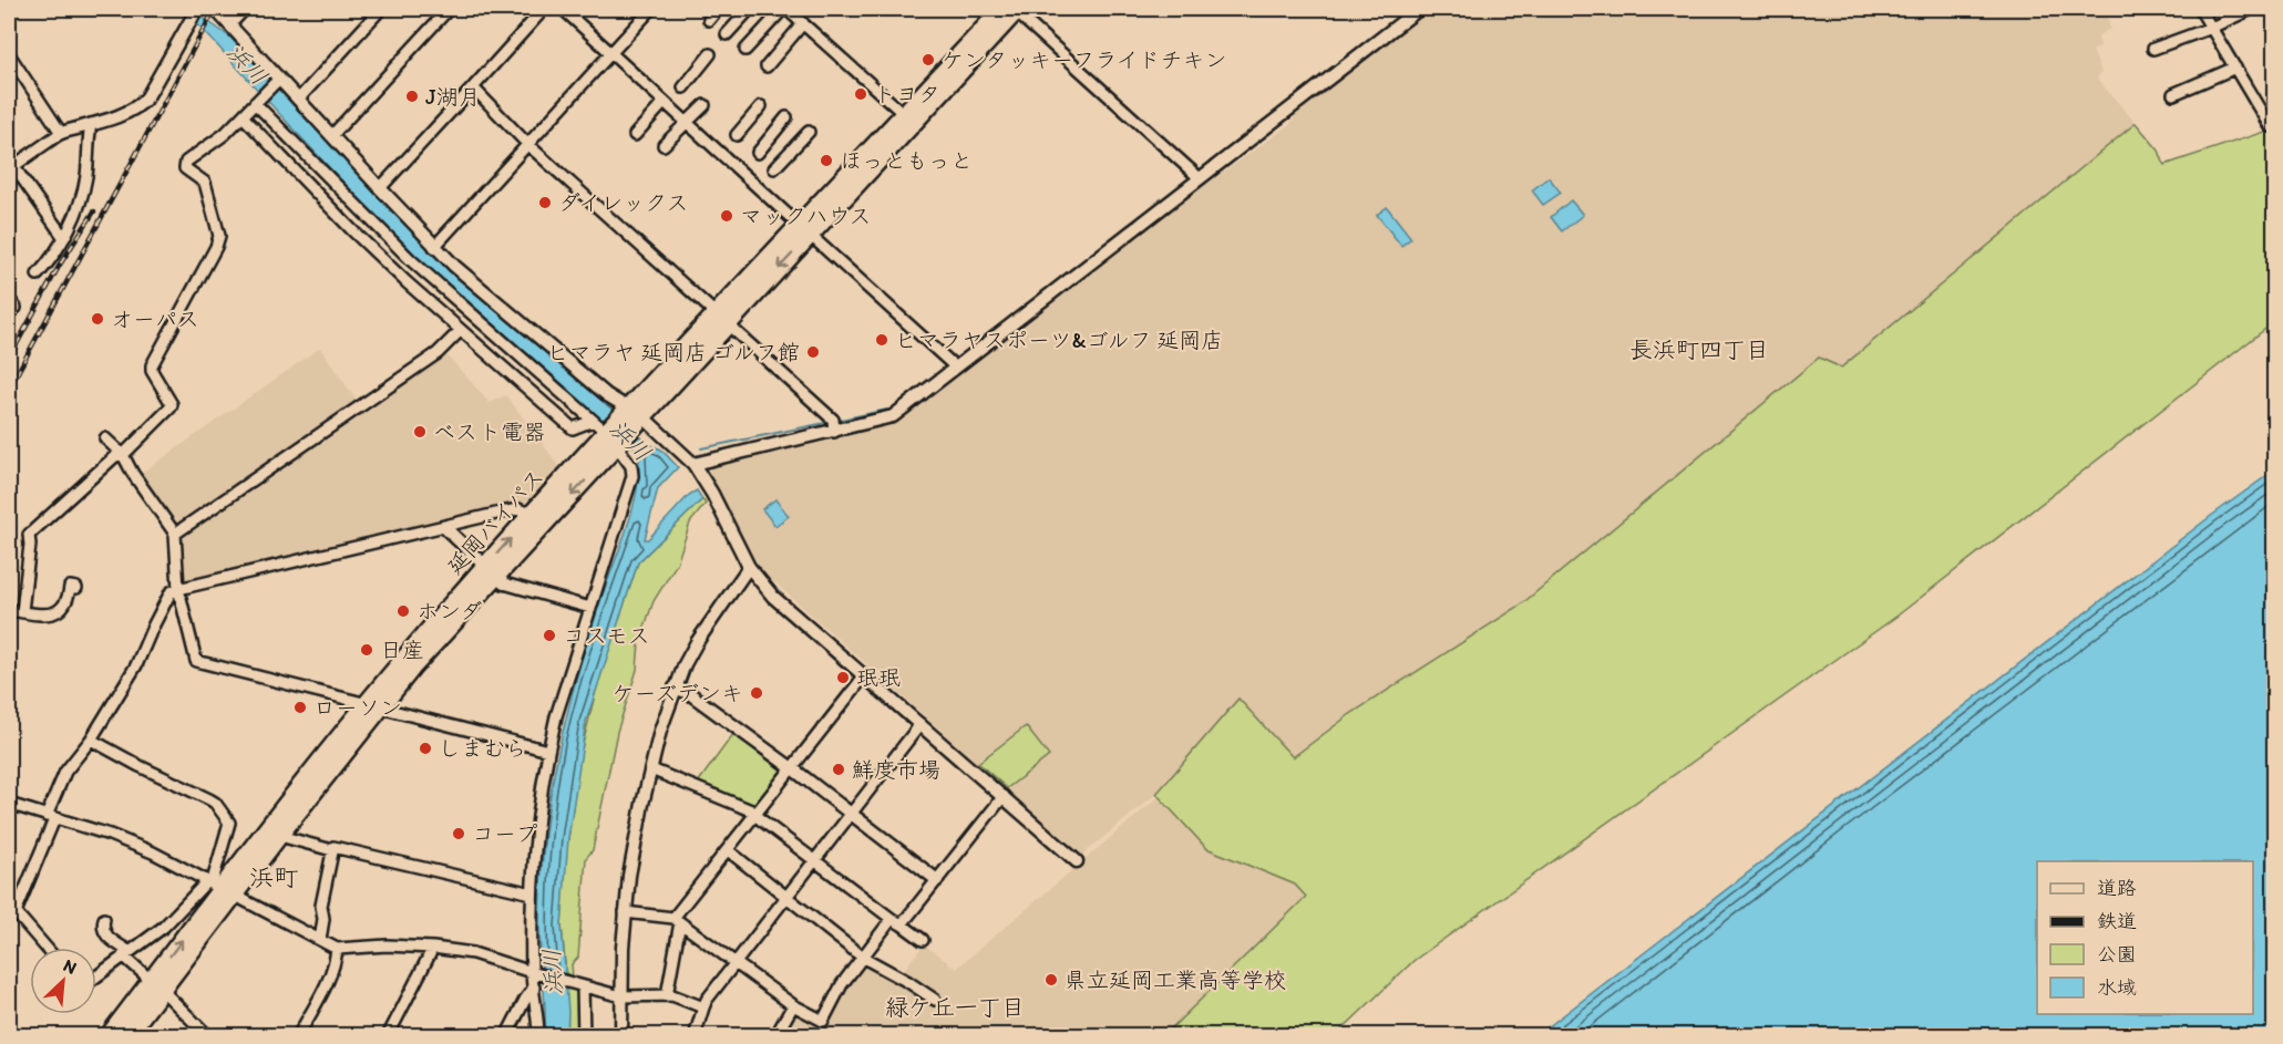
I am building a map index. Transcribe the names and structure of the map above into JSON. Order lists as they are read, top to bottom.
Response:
{
  "streets": {
    "highway": ["延岡バイパス"]
  },
  "districts": ["長浜町四丁目", "浜町", "緑ケ丘一丁目"],
  "water": ["浜川"],
  "places": [
    "ケンタッキーフライドチキン",
    "トヨタ",
    "J湖月",
    "ほっともっと",
    "ダイレックス",
    "マックハウス",
    "オーパス",
    "ヒマラヤスポーツ&ゴルフ 延岡店",
    "ヒマラヤ 延岡店 ゴルフ館",
    "ベスト電器",
    "ホンダ",
    "コスモス",
    "日産",
    "珉珉",
    "ケーズデンキ",
    "ローソン",
    "しまむら",
    "鮮度市場",
    "コープ",
    "県立延岡工業高等学校"
  ],
  "legend": [
    "道路",
    "鉄道",
    "公園",
    "水域"
  ],
  "north": "top right"
}
